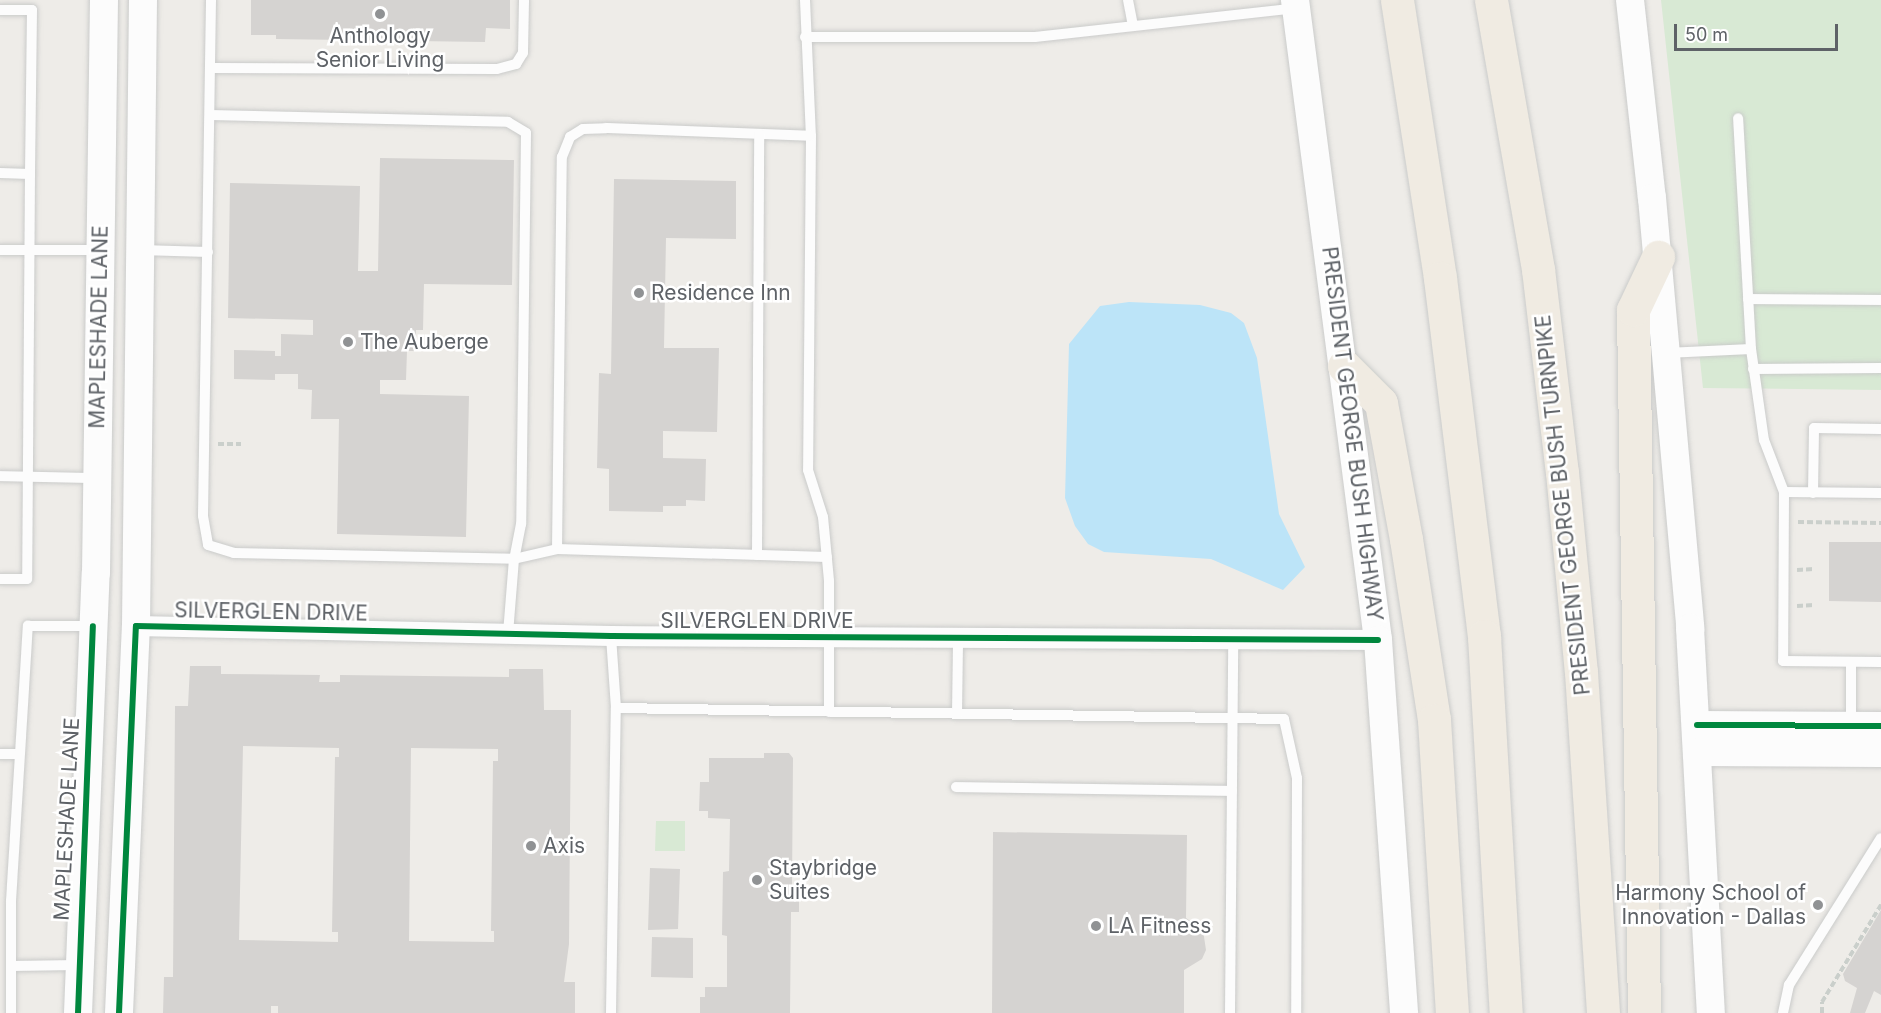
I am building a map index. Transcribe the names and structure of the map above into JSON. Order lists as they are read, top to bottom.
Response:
{
  "streets": {
    "highway": ["PRESIDENT GEORGE BUSH TURNPIKE"],
    "main road": ["MAPLESHADE LANE", "PRESIDENT GEORGE BUSH HIGHWAY"],
    "street": ["SILVERGLEN DRIVE"]
  },
  "crossings": [
    ["MAPLESHADE LANE", "SILVERGLEN DRIVE"],
    ["PRESIDENT GEORGE BUSH HIGHWAY", "SILVERGLEN DRIVE"]
  ],
  "places": [
    "Anthology Senior Living",
    "Residence Inn",
    "The Auberge",
    "Axis",
    "Staybridge Suites",
    "Harmony School of Innovation - Dallas",
    "LA Fitness"
  ],
  "scale_bar": "50 m"
}
